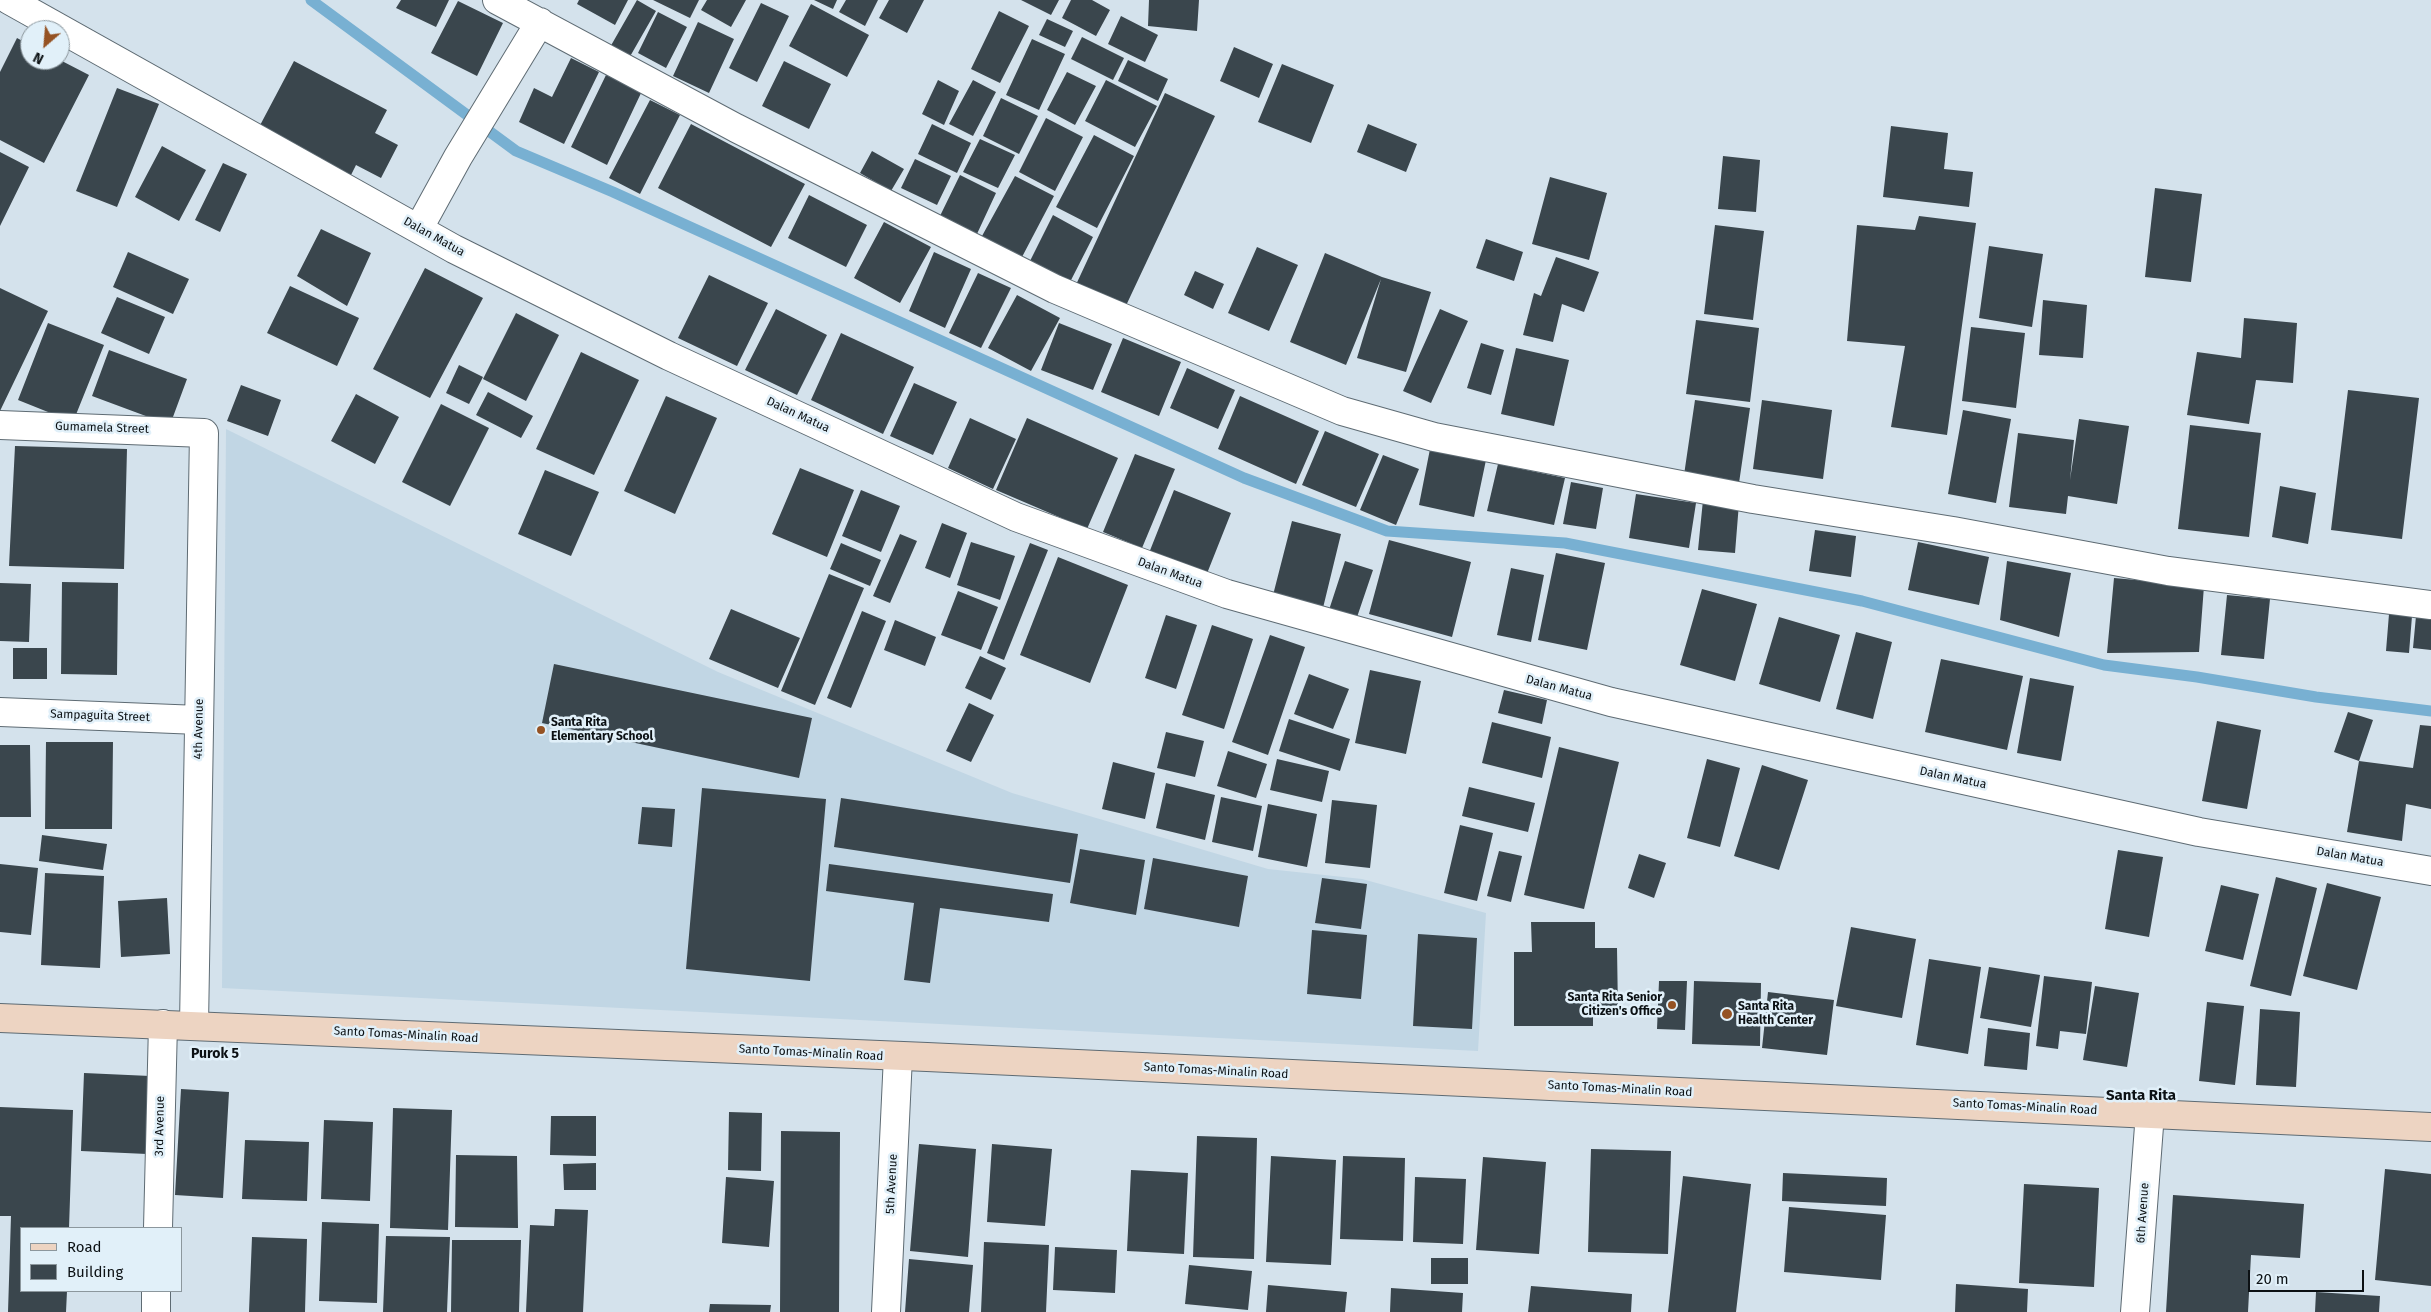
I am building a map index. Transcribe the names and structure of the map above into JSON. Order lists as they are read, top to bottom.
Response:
{
  "streets": {
    "main road": ["Santo Tomas-Minalin Road"],
    "street": [
      "Dalan Matua",
      "Gumamela Street",
      "Sampaguita Street",
      "4th Avenue",
      "3rd Avenue",
      "5th Avenue",
      "6th Avenue"
    ]
  },
  "crossings": [
    ["Gumamela Street", "4th Avenue"],
    ["Sampaguita Street", "4th Avenue"],
    ["4th Avenue", "Santo Tomas-Minalin Road"],
    ["Santo Tomas-Minalin Road", "3rd Avenue"],
    ["Santo Tomas-Minalin Road", "5th Avenue"],
    ["Santo Tomas-Minalin Road", "6th Avenue"]
  ],
  "districts": ["Purok 5", "Santa Rita"],
  "places": ["Santa Rita Elementary School", "Santa Rita Senior Citizen's Office", "Santa Rita Health Center"],
  "legend": ["Road", "Building"],
  "scale_bar": "20 m",
  "north": "bottom left"
}
